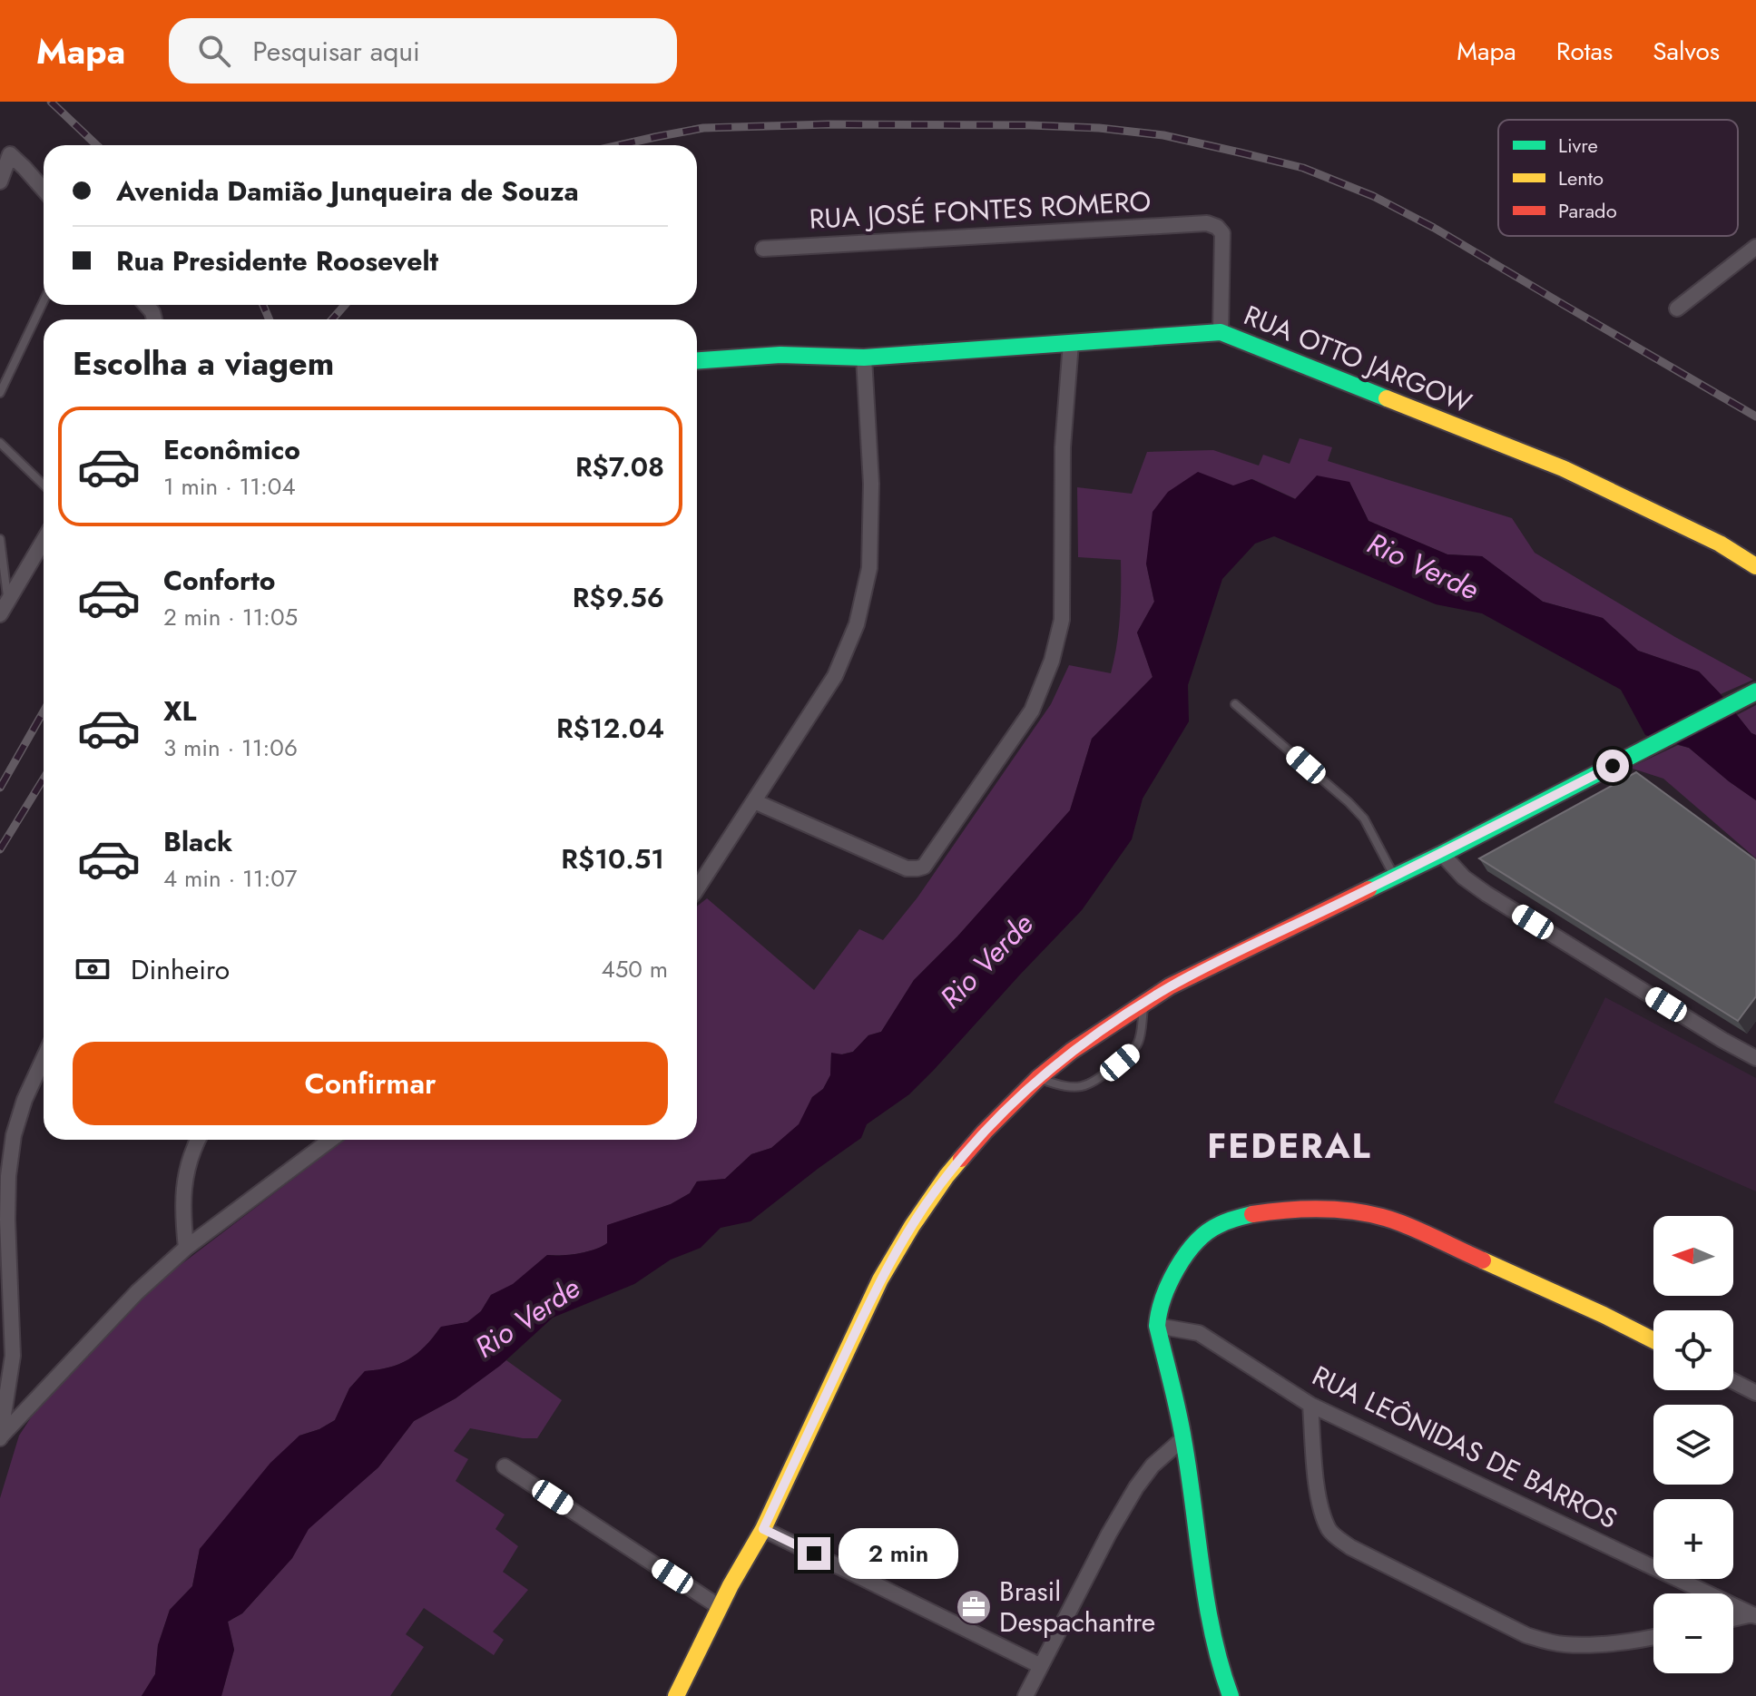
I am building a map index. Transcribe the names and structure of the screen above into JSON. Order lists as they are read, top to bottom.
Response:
{
  "streets": {
    "street": ["RUA JOSÉ FONTES ROMERO", "RUA OTTO JARGOW", "RUA LEÔNIDAS DE BARROS"]
  },
  "districts": ["FEDERAL"],
  "water": ["Rio Verde"],
  "places": {
    "office": ["Brasil Despachantre"]
  },
  "legend": ["Livre", "Lento", "Parado"],
  "north": "left",
  "page": {
    "header": "Mapa",
    "search": "Pesquisar aqui",
    "nav": ["Mapa", "Rotas", "Salvos"],
    "banner": ["Avenida Damião Junqueira de Souza", "Rua Presidente Roosevelt"],
    "heading": "Escolha a viagem",
    "list": [
      {
        "name": "Econômico",
        "note": "1 min · 11:04",
        "value": "R$7.08"
      },
      {
        "name": "Conforto",
        "note": "2 min · 11:05",
        "value": "R$9.56"
      },
      {
        "name": "XL",
        "note": "3 min · 11:06",
        "value": "R$12.04"
      },
      {
        "name": "Black",
        "note": "4 min · 11:07",
        "value": "R$10.51"
      }
    ],
    "pay": ["Dinheiro", "450 m"],
    "buttons": "Confirmar",
    "map_buttons": ["+", "−"],
    "bubble": "2 min"
  }
}
